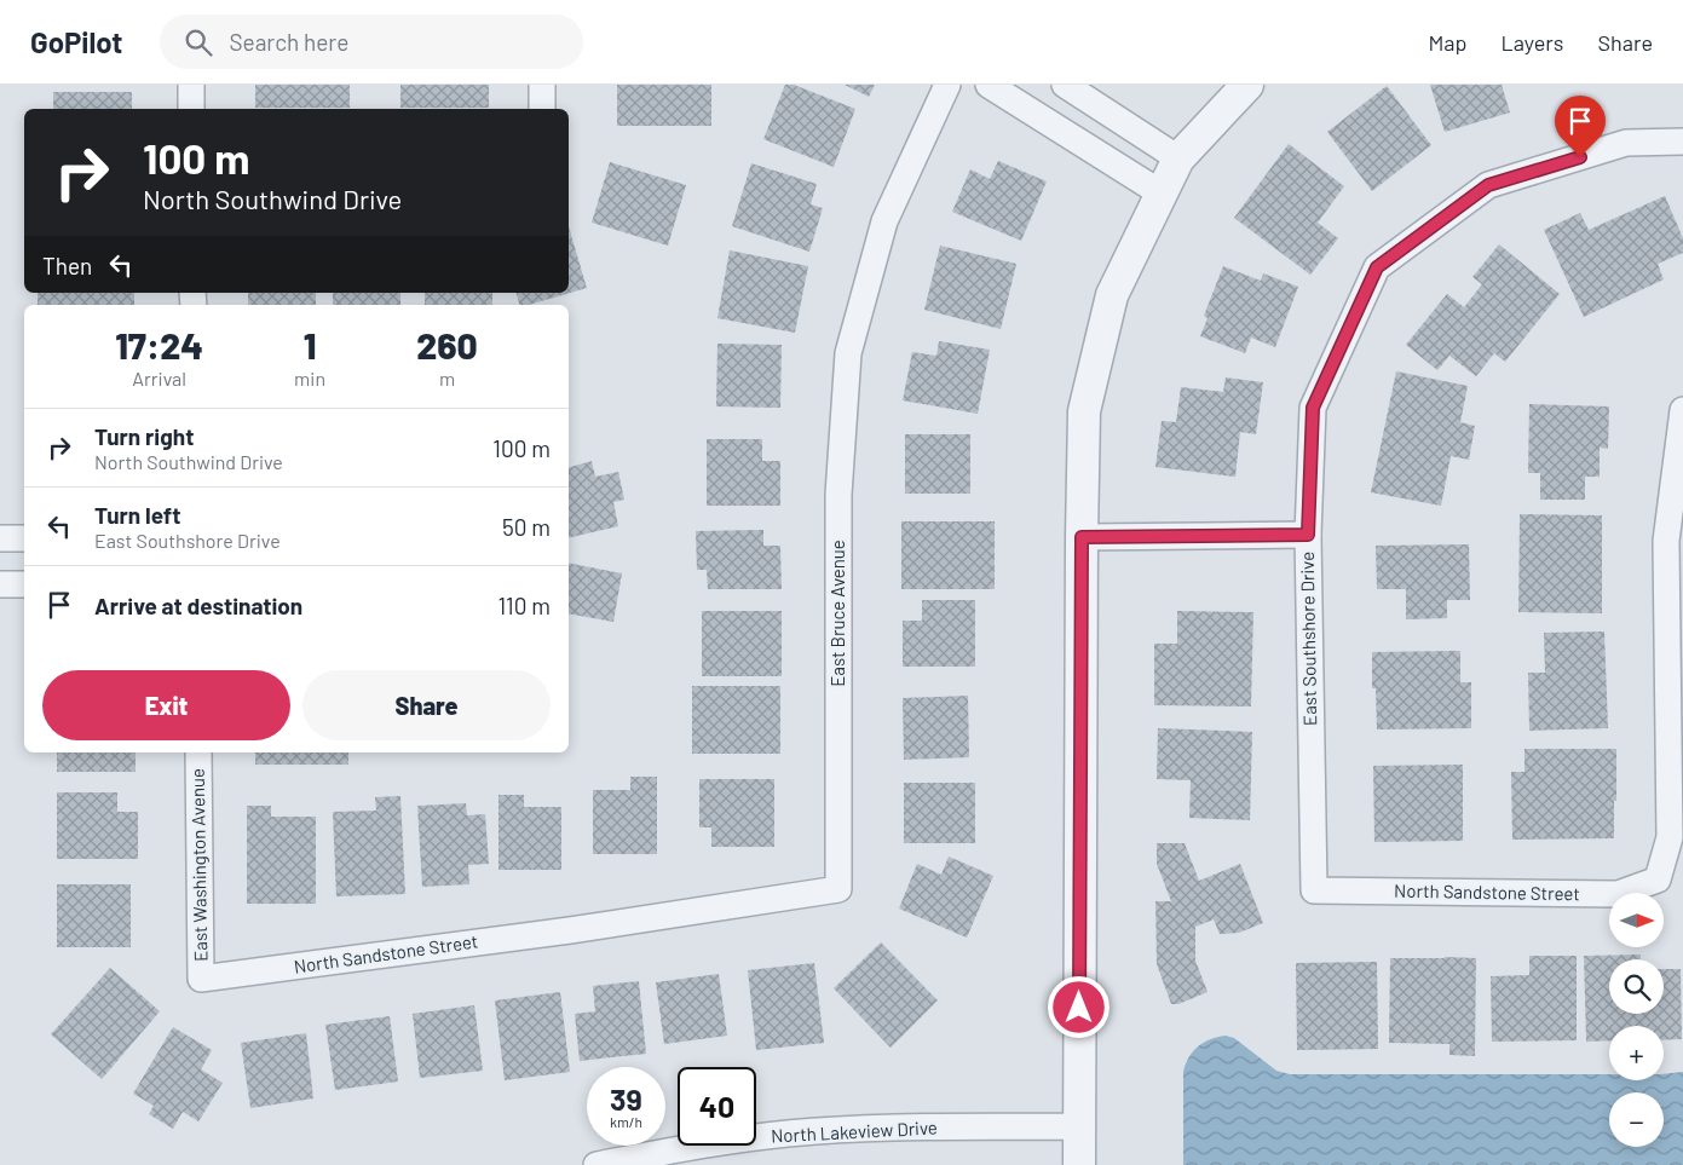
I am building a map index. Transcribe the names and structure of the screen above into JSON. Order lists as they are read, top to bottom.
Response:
{
  "streets": {
    "street": [
      "East Bruce Avenue",
      "East Southshore Drive",
      "East Washington Avenue",
      "North Sandstone Street",
      "North Lakeview Drive"
    ]
  },
  "crossings": [
    ["East Bruce Avenue", "North Sandstone Street"],
    ["East Southshore Drive", "North Sandstone Street"],
    ["East Washington Avenue", "North Sandstone Street"]
  ],
  "north": "right",
  "page": {
    "header": "GoPilot",
    "search": "Search here",
    "nav": ["Map", "Layers", "Share"],
    "turn": ["100 m", "North Southwind Drive"],
    "then": "Then",
    "eta": [
      "17:24",
      "Arrival",
      "1",
      "min",
      "260",
      "m"
    ],
    "list": [
      {
        "name": "Turn right",
        "note": "North Southwind Drive",
        "value": "100 m"
      },
      {
        "name": "Turn left",
        "note": "East Southshore Drive",
        "value": "50 m"
      },
      {
        "name": "Arrive at destination",
        "value": "110 m"
      }
    ],
    "buttons": ["Exit", "Share"],
    "map_buttons": ["+", "−"],
    "speed": "39 km/h",
    "limit": "40"
  }
}
